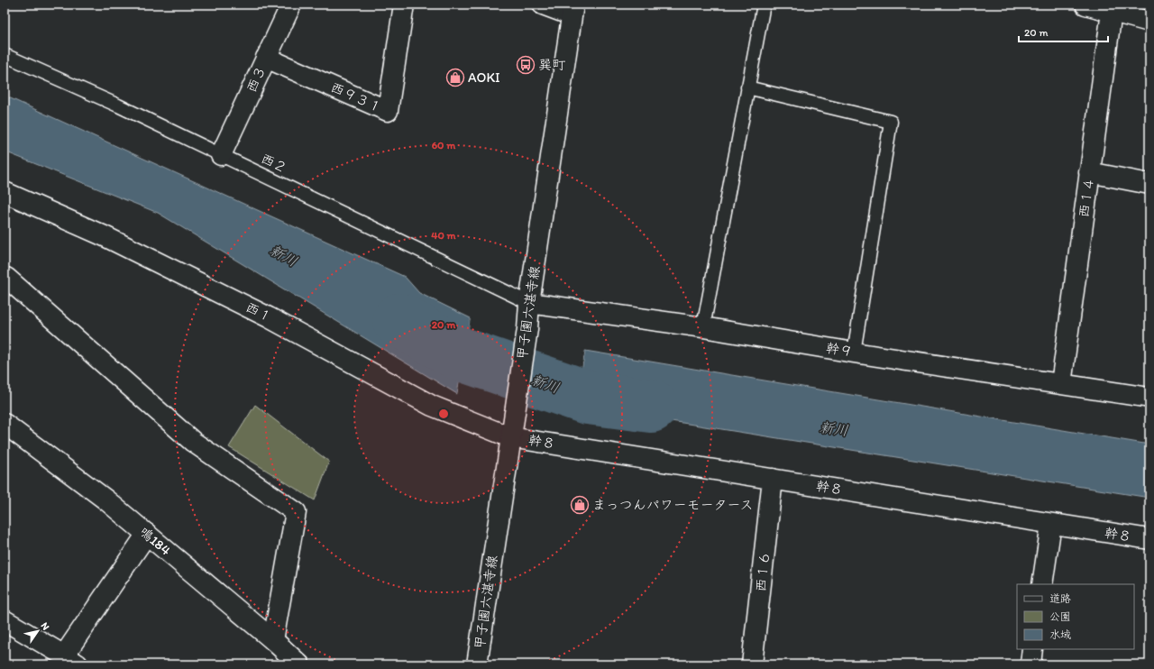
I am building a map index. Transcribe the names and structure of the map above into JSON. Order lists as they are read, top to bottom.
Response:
{
  "streets": {
    "street": [
      "西３",
      "西９３１",
      "西１４",
      "西１",
      "甲子園六湛寺線",
      "幹９",
      "幹８",
      "鳴184",
      "西１６"
    ],
    "lane": ["西２"]
  },
  "crossings": [
    ["西３", "西９３１"],
    ["西３", "西２"],
    ["西２", "甲子園六湛寺線"],
    ["西２", "幹９"],
    ["西１４", "幹９"],
    ["西１", "甲子園六湛寺線"],
    ["西１", "幹８"],
    ["甲子園六湛寺線", "幹９"],
    ["甲子園六湛寺線", "幹８"],
    ["幹８", "西１６"]
  ],
  "water": ["新川"],
  "places": {
    "bus stop": ["巽町"],
    "shop": ["AOKI", "まっつんパワーモータース"]
  },
  "legend": ["道路", "公園", "水域"],
  "scale_bar": "20 m",
  "north": "top right",
  "rings": ["60 m", "40 m", "20 m"]
}
